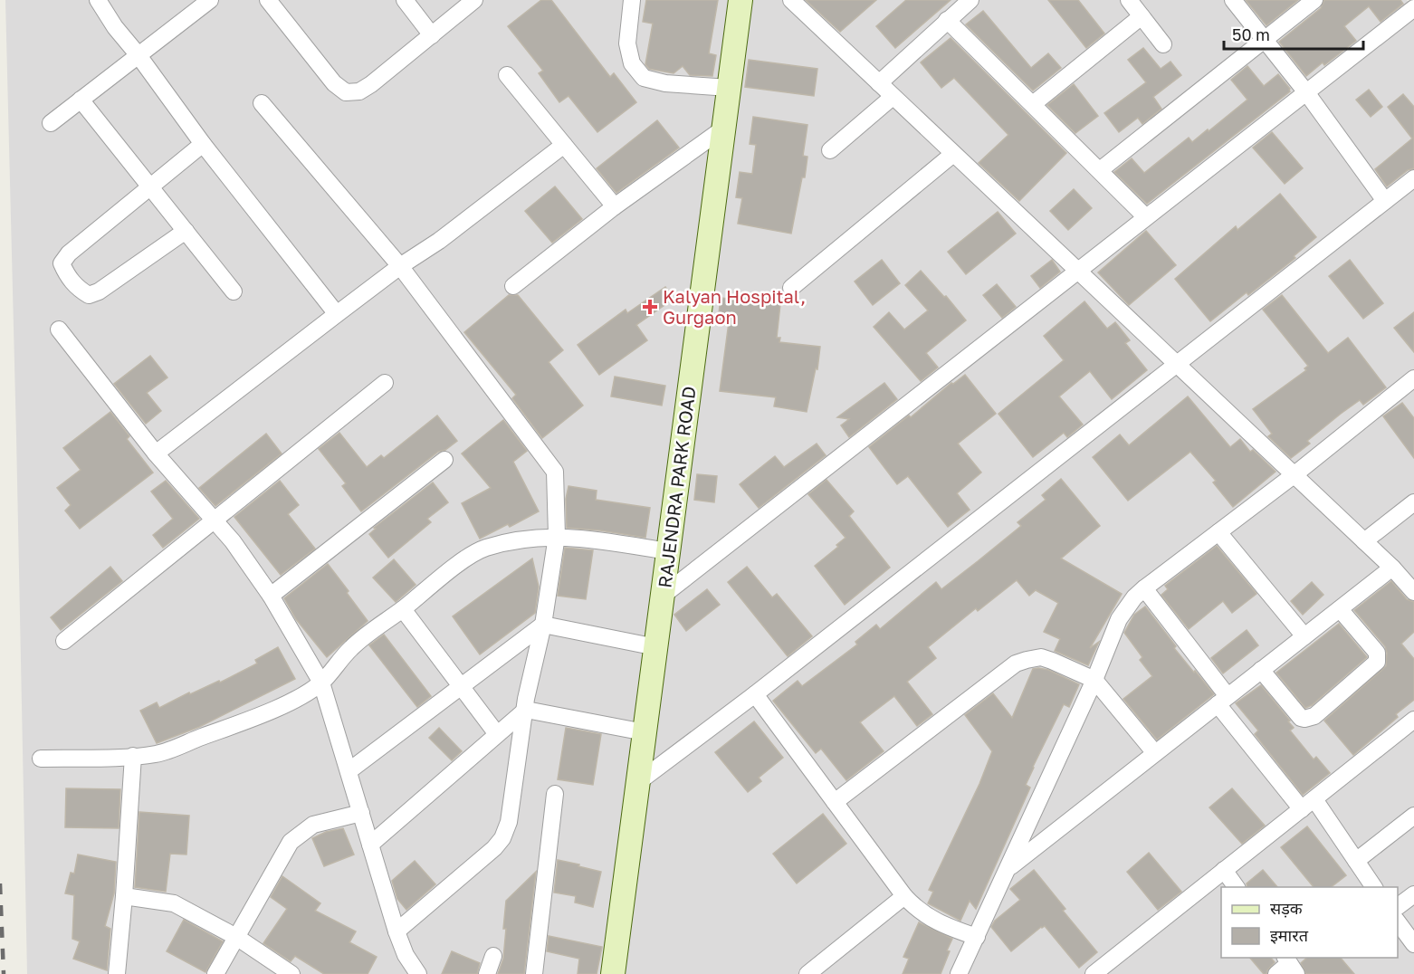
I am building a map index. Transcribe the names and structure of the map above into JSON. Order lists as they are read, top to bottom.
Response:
{
  "streets": {
    "street": ["RAJENDRA PARK ROAD"]
  },
  "places": {
    "health": ["Kalyan Hospital, Gurgaon"]
  },
  "legend": ["सड़क", "इमारत"],
  "scale_bar": "50 m"
}
